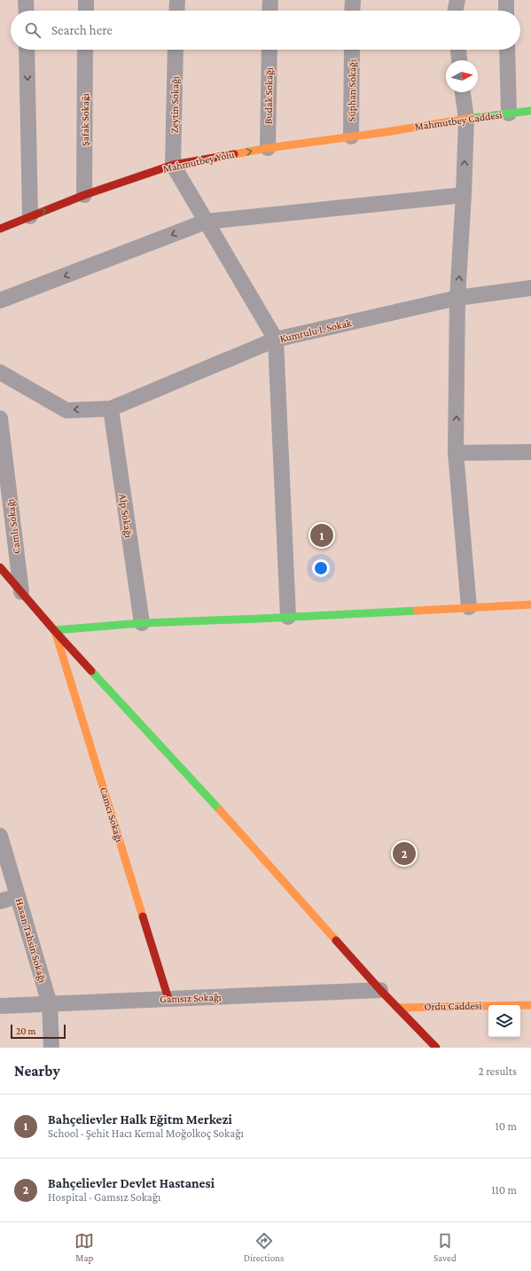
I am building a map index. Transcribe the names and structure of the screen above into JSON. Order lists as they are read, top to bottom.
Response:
{
  "streets": {
    "street": [
      "Süphan Sokağı",
      "Budak Sokağı",
      "Zeytin Sokağı",
      "Şafak Sokağı",
      "Mahmutbey Caddesi",
      "Mahmutbey Yolu",
      "Kumrulu 1. Sokak",
      "Alp Sokağı",
      "Camlı Sokağı",
      "Camcı Sokağı",
      "Hasan Tahsin Sokağı",
      "Gamsız Sokağı",
      "Ordu Caddesi"
    ]
  },
  "crossings": [
    ["Süphan Sokağı", "Mahmutbey Yolu"],
    ["Budak Sokağı", "Mahmutbey Yolu"],
    ["Zeytin Sokağı", "Mahmutbey Yolu"],
    ["Şafak Sokağı", "Mahmutbey Yolu"],
    ["Mahmutbey Caddesi", "Mahmutbey Yolu"],
    ["Kumrulu 1. Sokak", "Alp Sokağı"],
    ["Camcı Sokağı", "Gamsız Sokağı"],
    ["Hasan Tahsin Sokağı", "Gamsız Sokağı"]
  ],
  "scale_bar": "20 m",
  "north": "right",
  "page": {
    "search": "Search here",
    "pins": ["1", "2"],
    "scale": "20 m",
    "heading": ["Nearby", "2 results"],
    "list": [
      {
        "mark": "1",
        "name": "Bahçelievler Halk Eğitm Merkezi",
        "note": "School · Şehit Hacı Kemal Moğolkoç Sokağı",
        "value": "10 m"
      },
      {
        "mark": "2",
        "name": "Bahçelievler Devlet Hastanesi",
        "note": "Hospital · Gamsız Sokağı",
        "value": "110 m"
      }
    ],
    "nav": ["Map", "Directions", "Saved"]
  }
}
